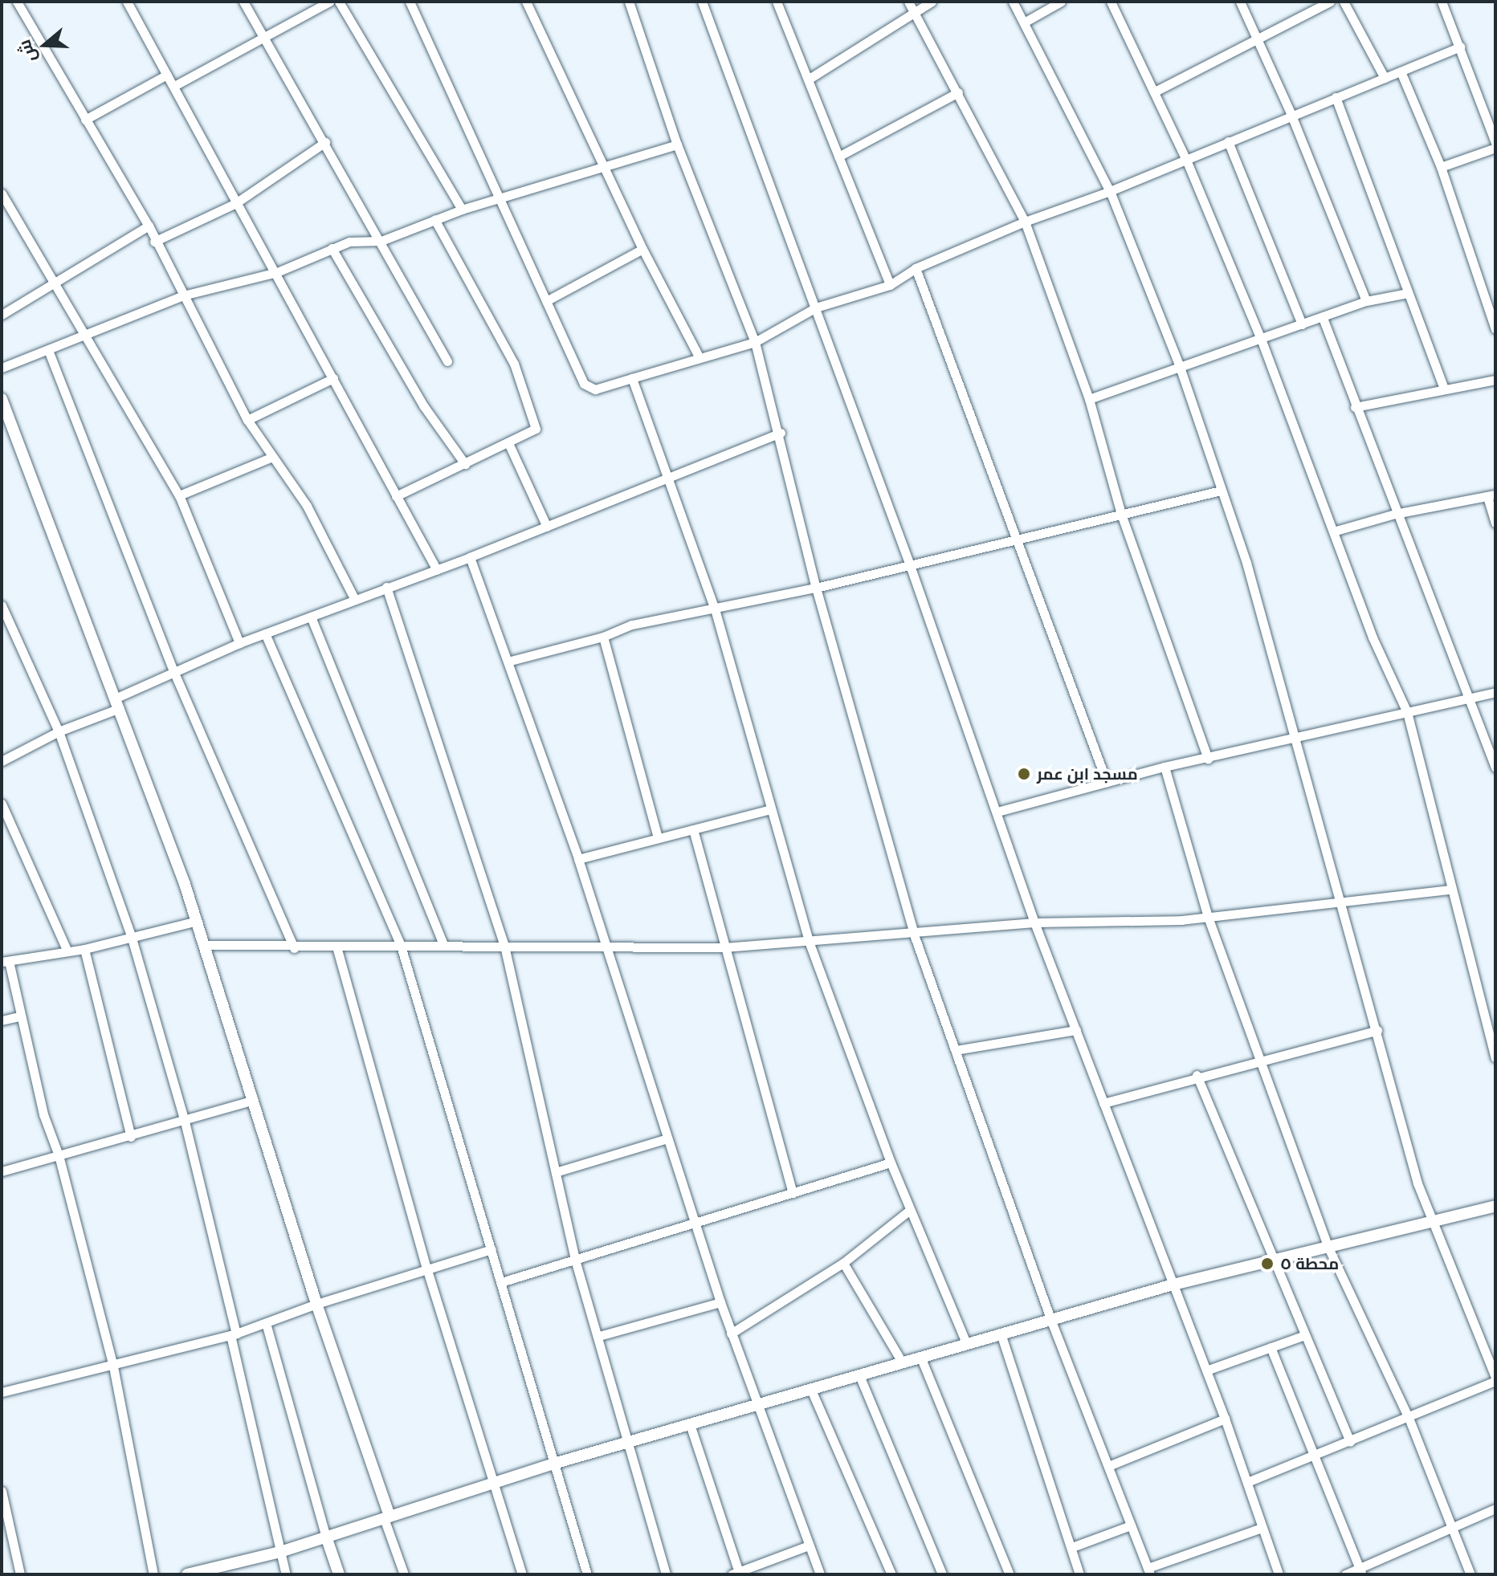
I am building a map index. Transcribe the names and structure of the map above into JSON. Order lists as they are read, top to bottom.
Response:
{
  "places": ["مسجد ابن عمر", "محطة ٥"],
  "north": "left"
}
